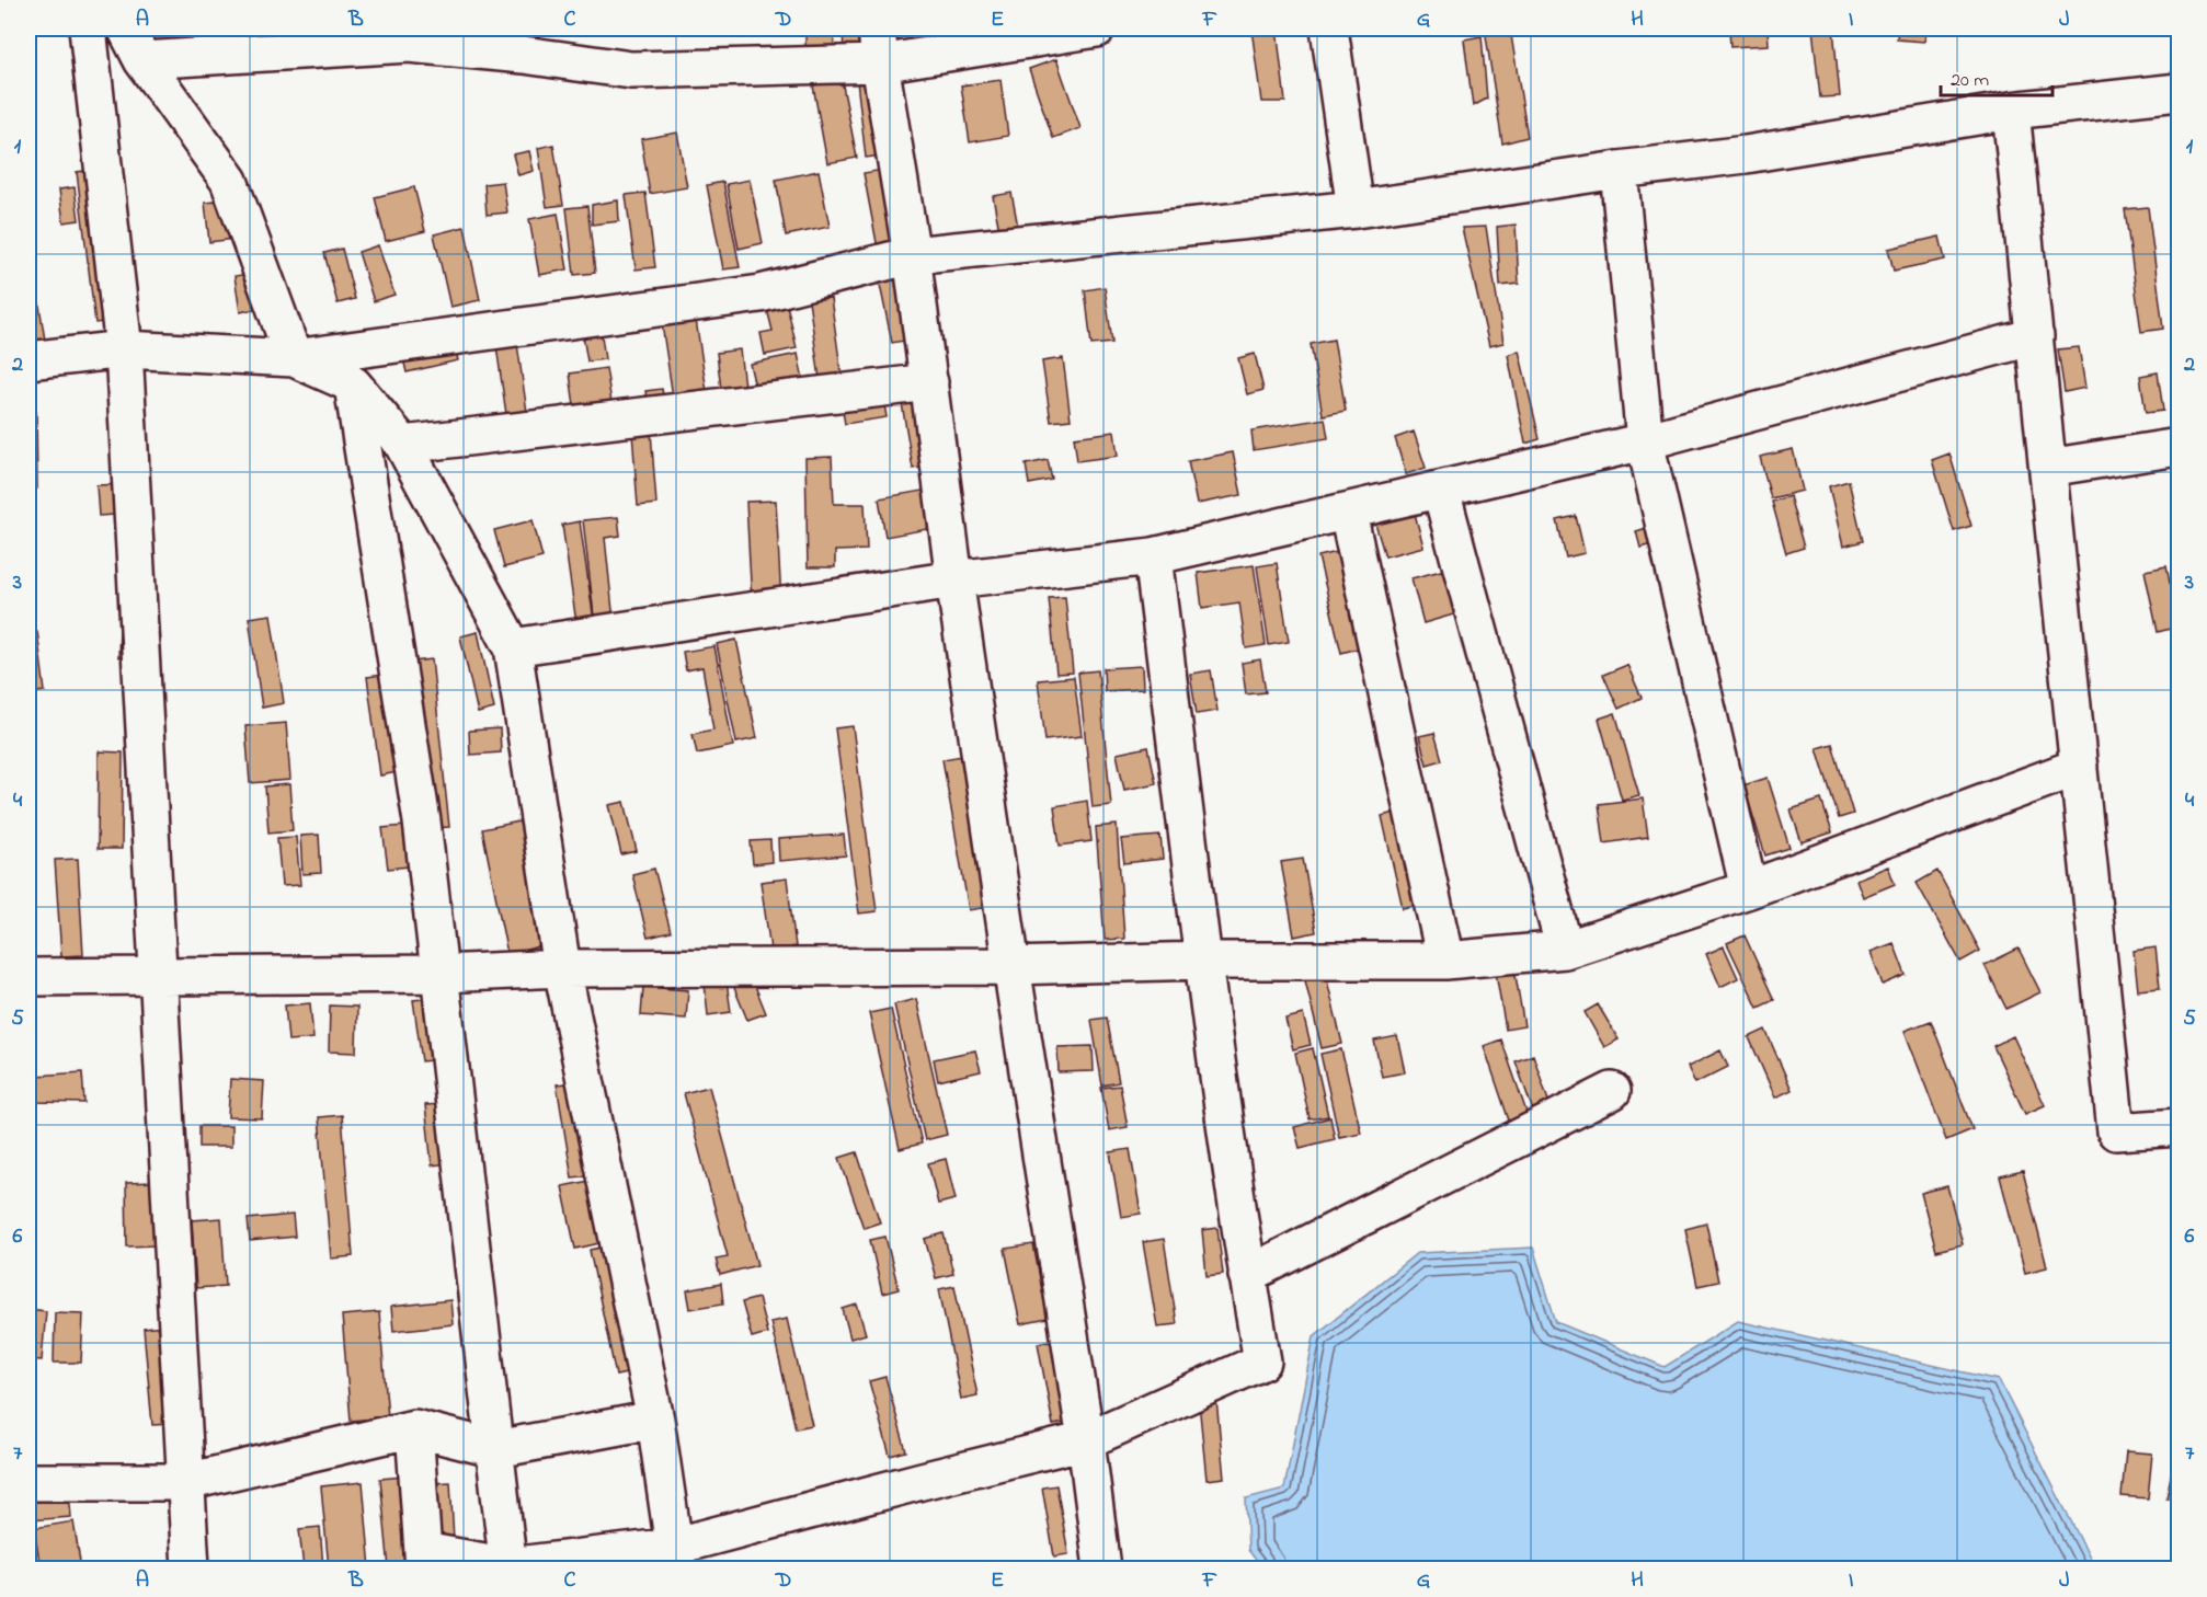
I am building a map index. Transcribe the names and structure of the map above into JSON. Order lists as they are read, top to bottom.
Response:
{
  "scale_bar": "20 m",
  "grid": {
    "columns": [
      "A",
      "B",
      "C",
      "D",
      "E",
      "F",
      "G",
      "H",
      "I",
      "J"
    ],
    "rows": [
      "1",
      "2",
      "3",
      "4",
      "5",
      "6",
      "7"
    ]
  }
}
